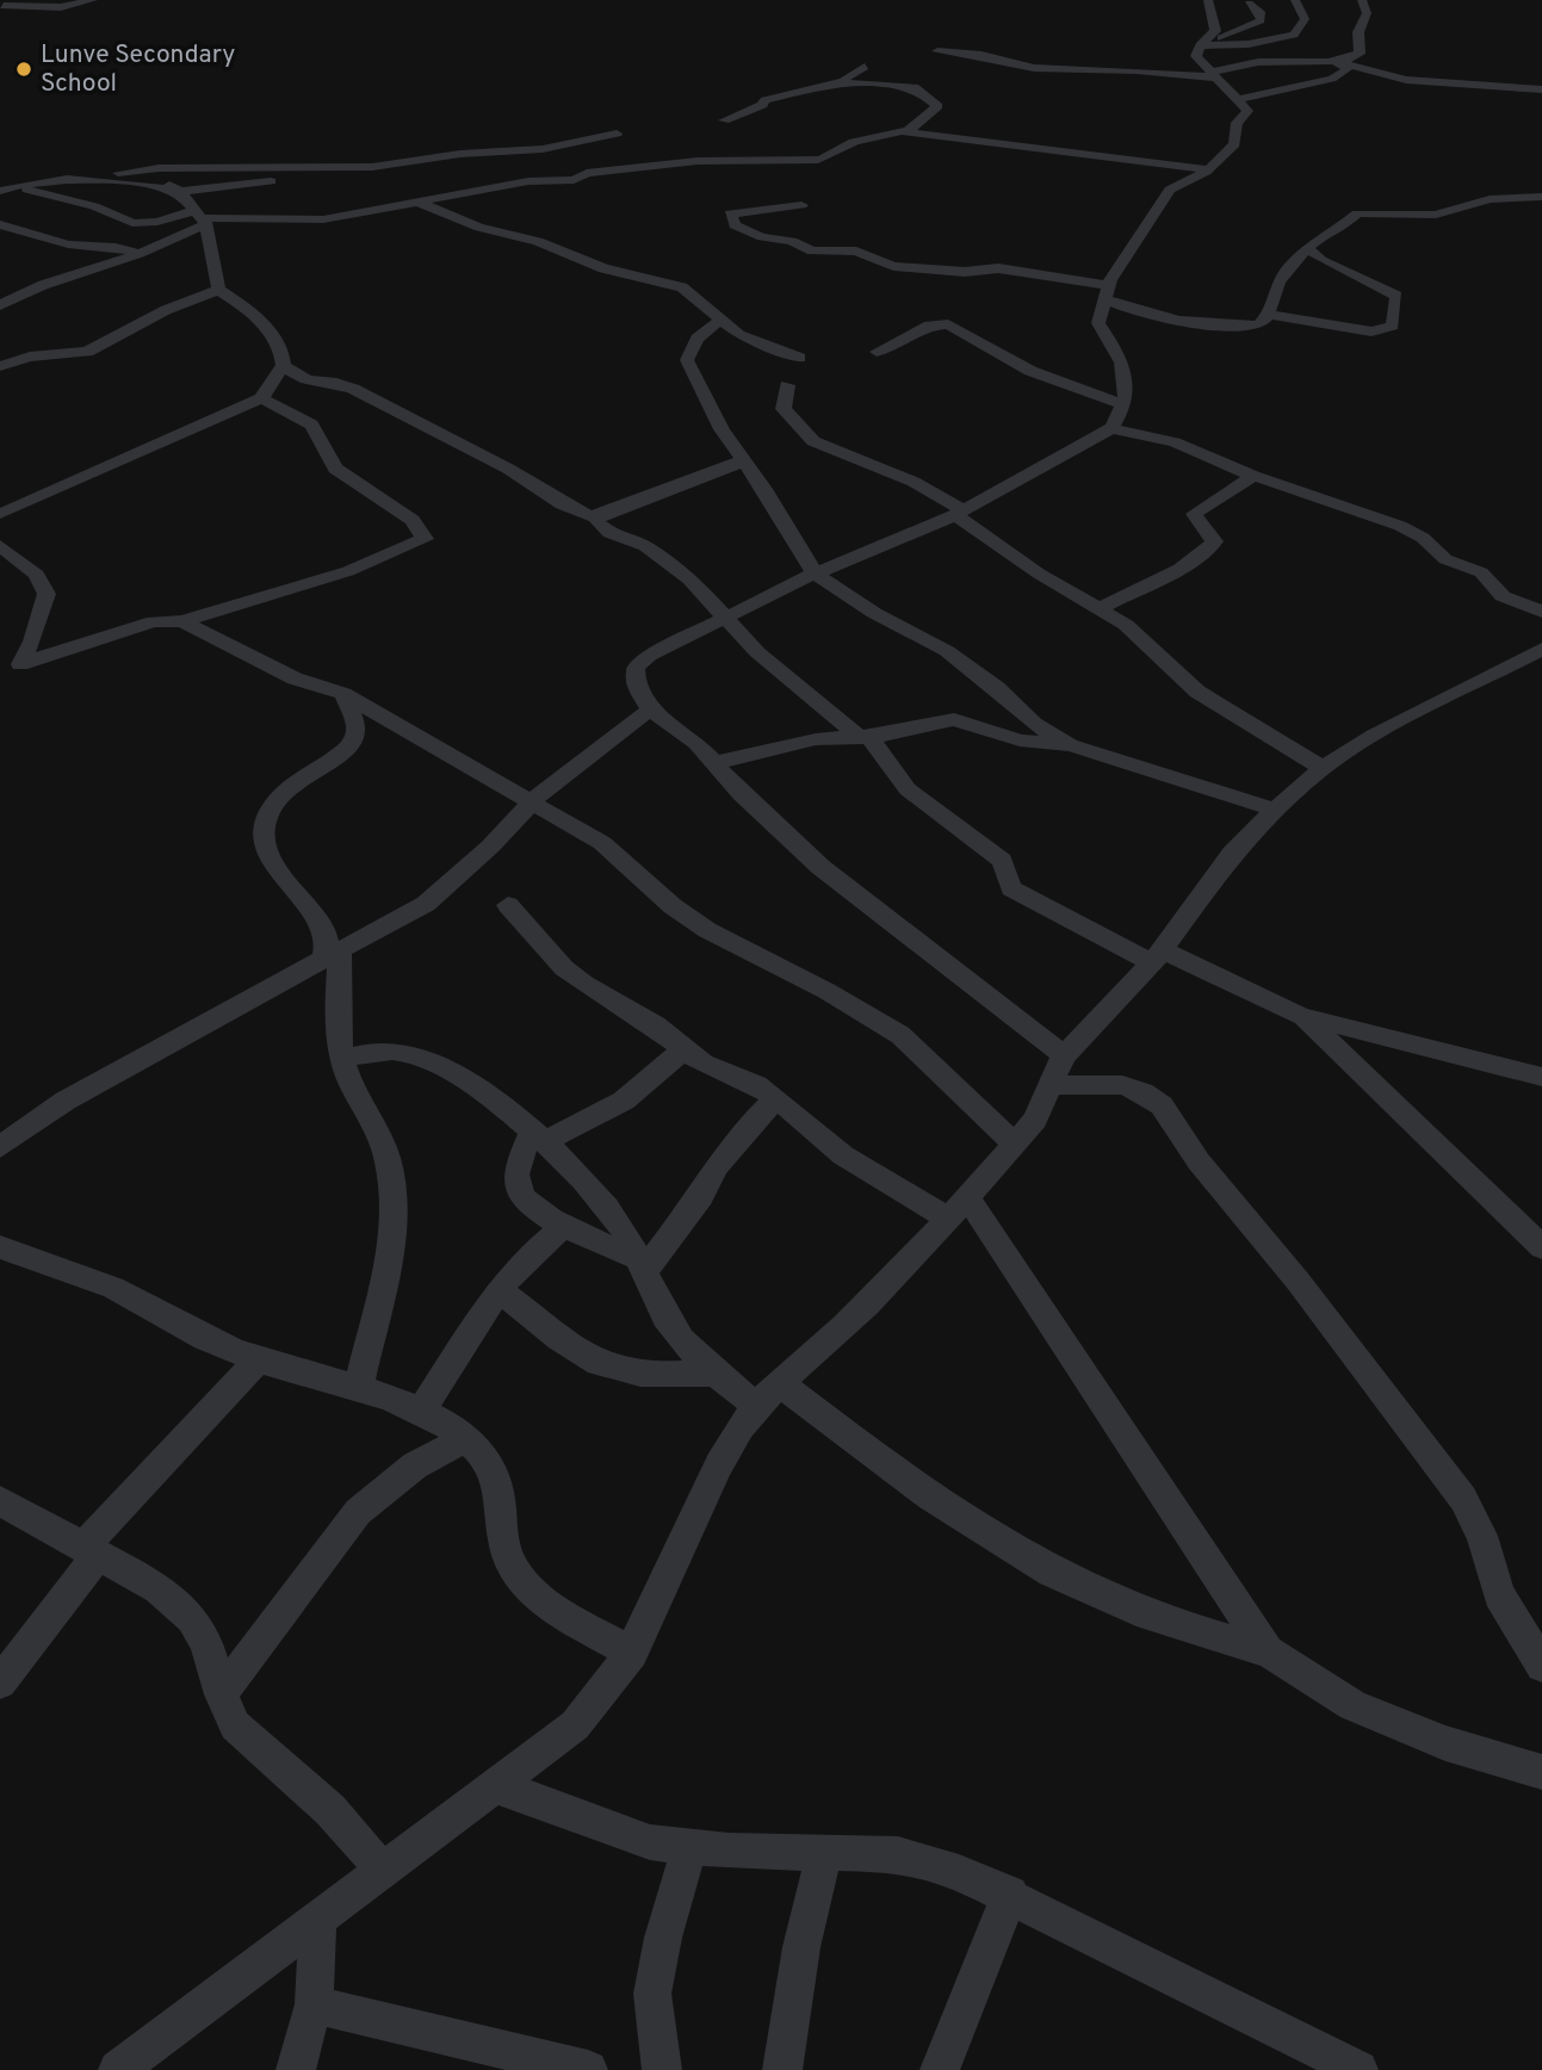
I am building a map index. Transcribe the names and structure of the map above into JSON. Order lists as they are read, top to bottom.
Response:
{
  "places": ["Lunve Secondary School"]
}
